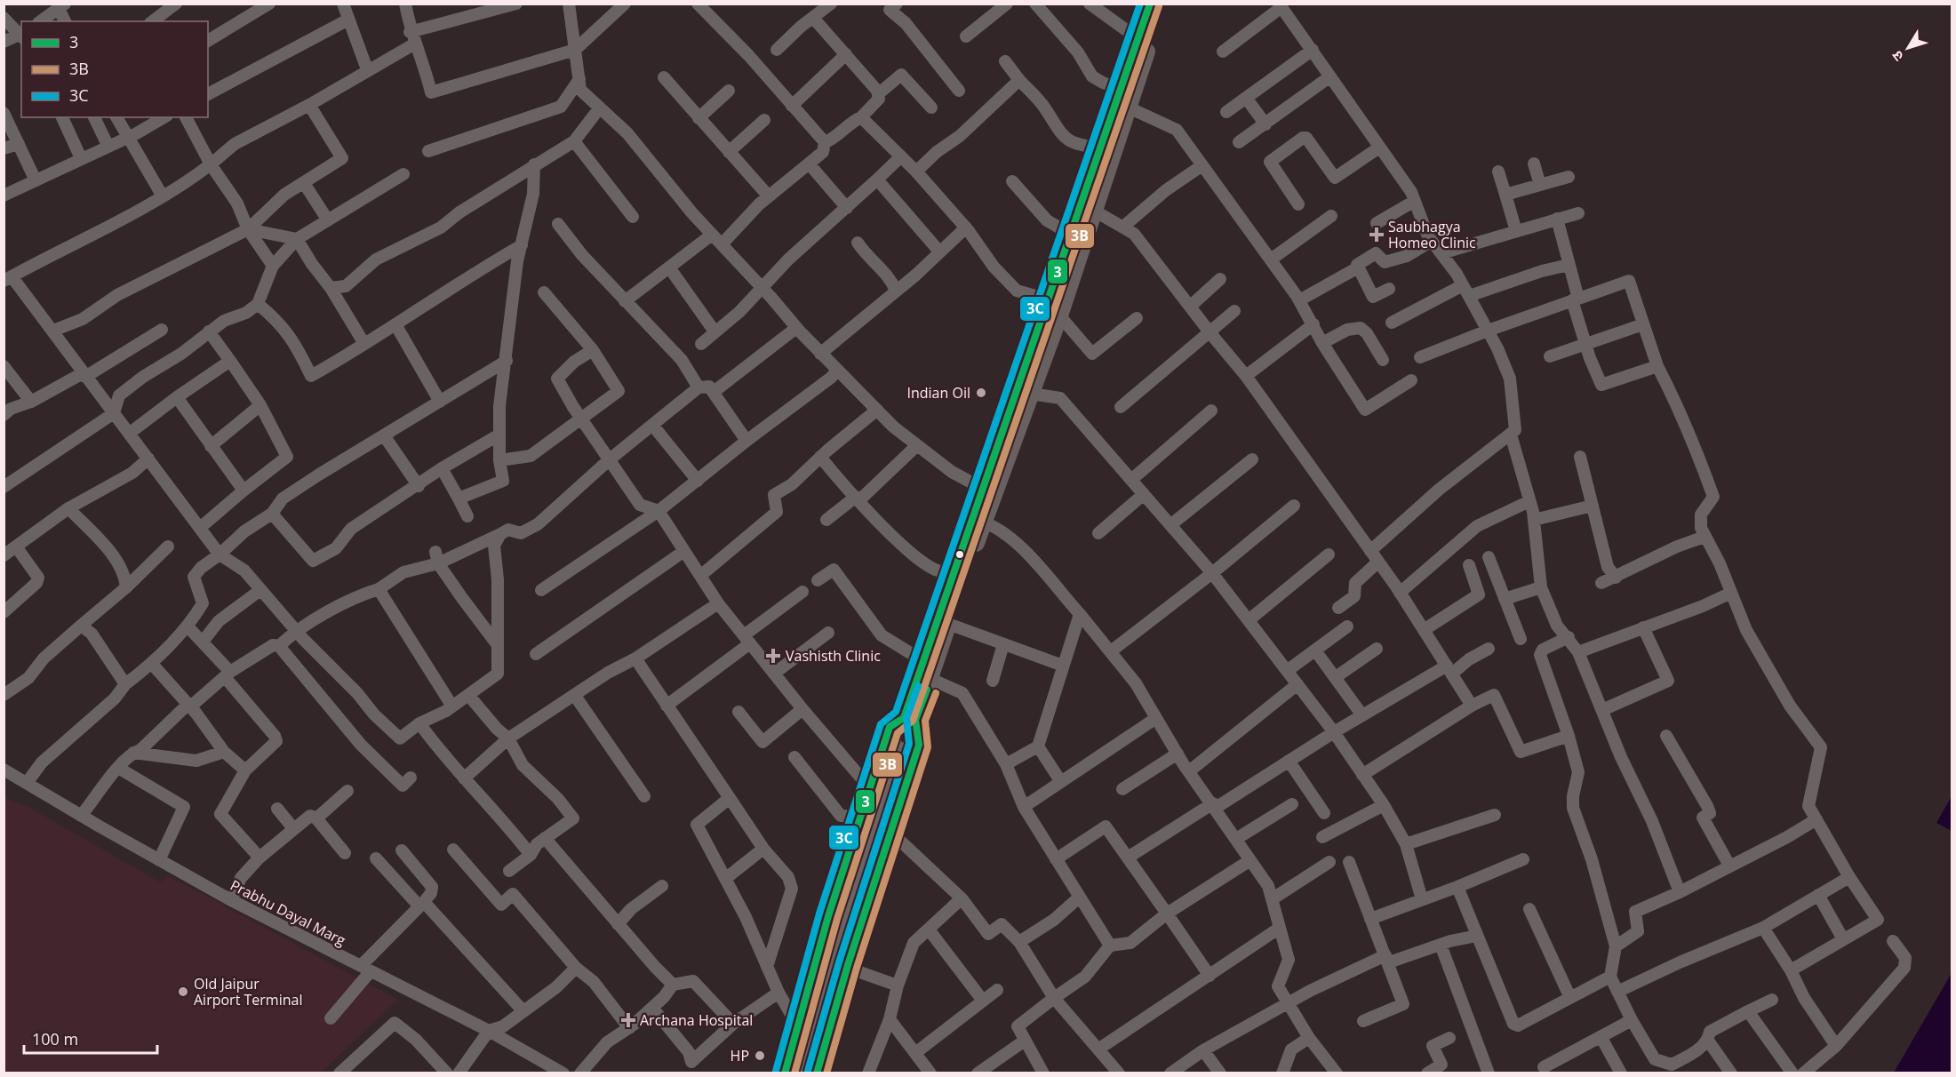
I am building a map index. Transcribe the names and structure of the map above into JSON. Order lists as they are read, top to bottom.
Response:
{
  "streets": {
    "street": ["Prabhu Dayal Marg"]
  },
  "places": {
    "health": ["Saubhagya Homeo Clinic", "Vashisth Clinic", "Archana Hospital"],
    "other": ["Indian Oil", "Old Jaipur Airport Terminal", "HP"]
  },
  "lines": ["transit line 3", "transit line 3C", "transit line 3B"],
  "legend": ["3", "3B", "3C"],
  "scale_bar": "100 m",
  "north": "bottom left"
}
